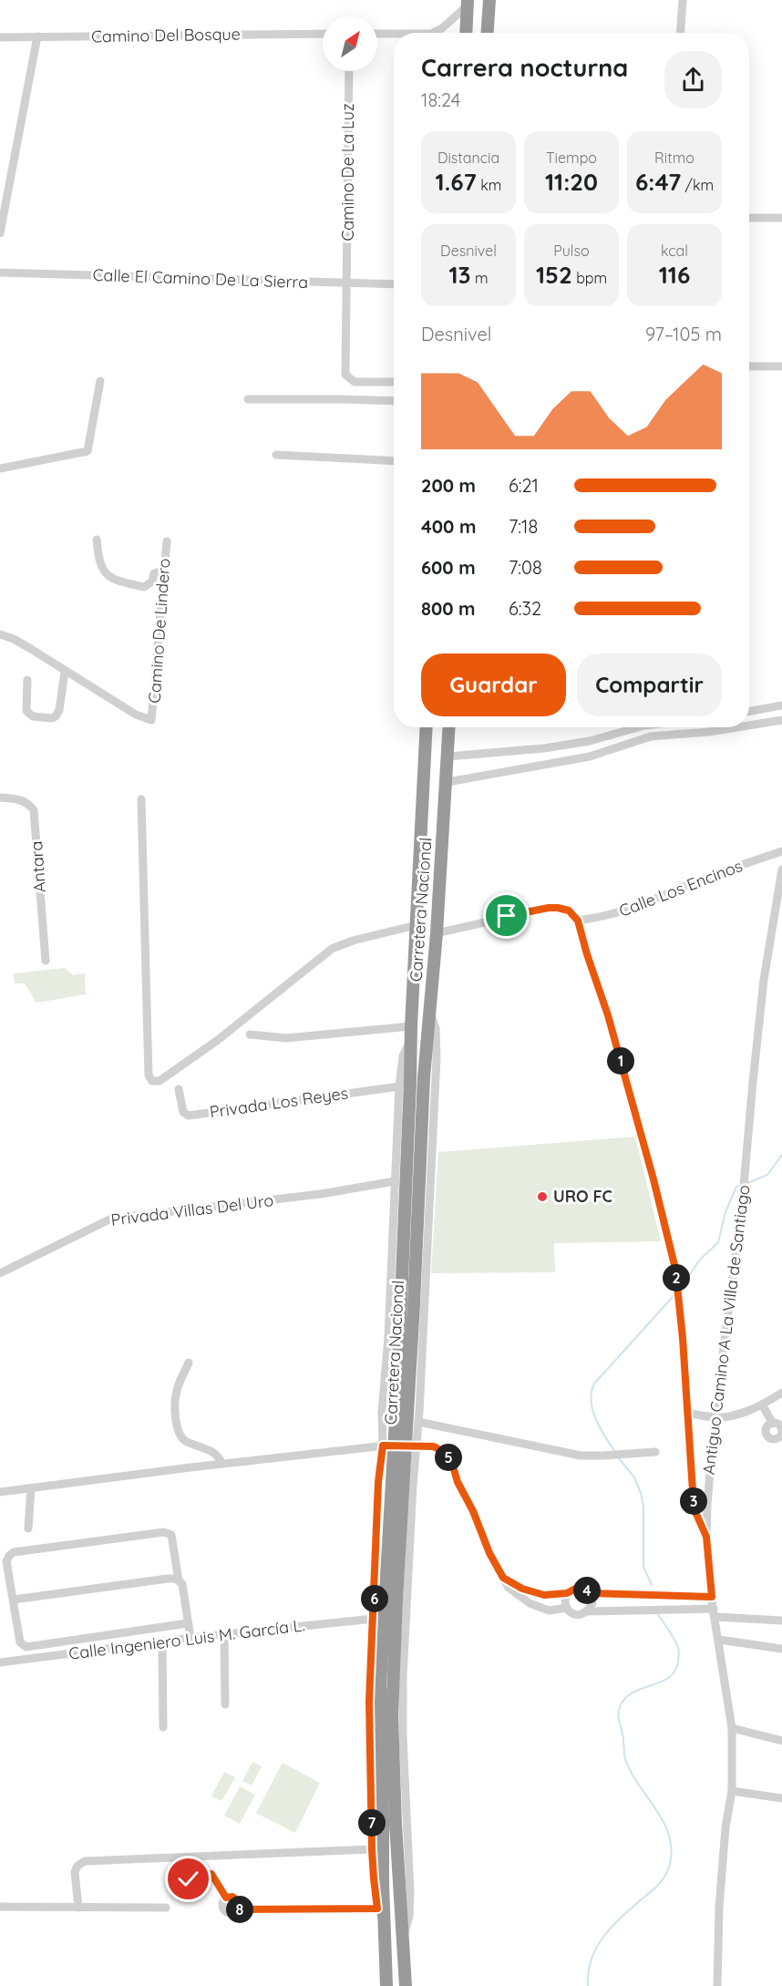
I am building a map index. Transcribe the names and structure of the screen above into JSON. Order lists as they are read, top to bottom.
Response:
{
  "streets": {
    "highway": ["Carretera Nacional"],
    "street": [
      "Camino Del Bosque",
      "Camino De La Luz",
      "Calle El Camino De La Sierra",
      "Camino De Lindero",
      "Antara",
      "Calle Los Encinos",
      "Privada Los Reyes",
      "Privada Villas Del Uro",
      "Antiguo Camino A La Villa de Santiago",
      "Calle Ingeniero Luis M. García L."
    ]
  },
  "crossings": [
    ["Camino De La Luz", "Calle El Camino De La Sierra"],
    ["Carretera Nacional", "Privada Los Reyes"]
  ],
  "places": ["URO FC"],
  "north": "top right",
  "page": {
    "heading": ["Carrera nocturna", "18:24"],
    "stats": [
      ["Distancia", "1.67 km"],
      ["Tiempo", "11:20"],
      ["Ritmo", "6:47 /km"],
      ["Desnivel", "13 m"],
      ["Pulso", "152 bpm"],
      ["kcal", "116"]
    ],
    "chart": ["Desnivel", "97–105 m"],
    "list": [
      {
        "name": "200 m",
        "note": "6:21"
      },
      {
        "name": "400 m",
        "note": "7:18"
      },
      {
        "name": "600 m",
        "note": "7:08"
      },
      {
        "name": "800 m",
        "note": "6:32"
      }
    ],
    "buttons": ["Guardar", "Compartir"],
    "pins": [
      "1",
      "2",
      "5",
      "3",
      "4",
      "6",
      "7",
      "8"
    ]
  }
}
